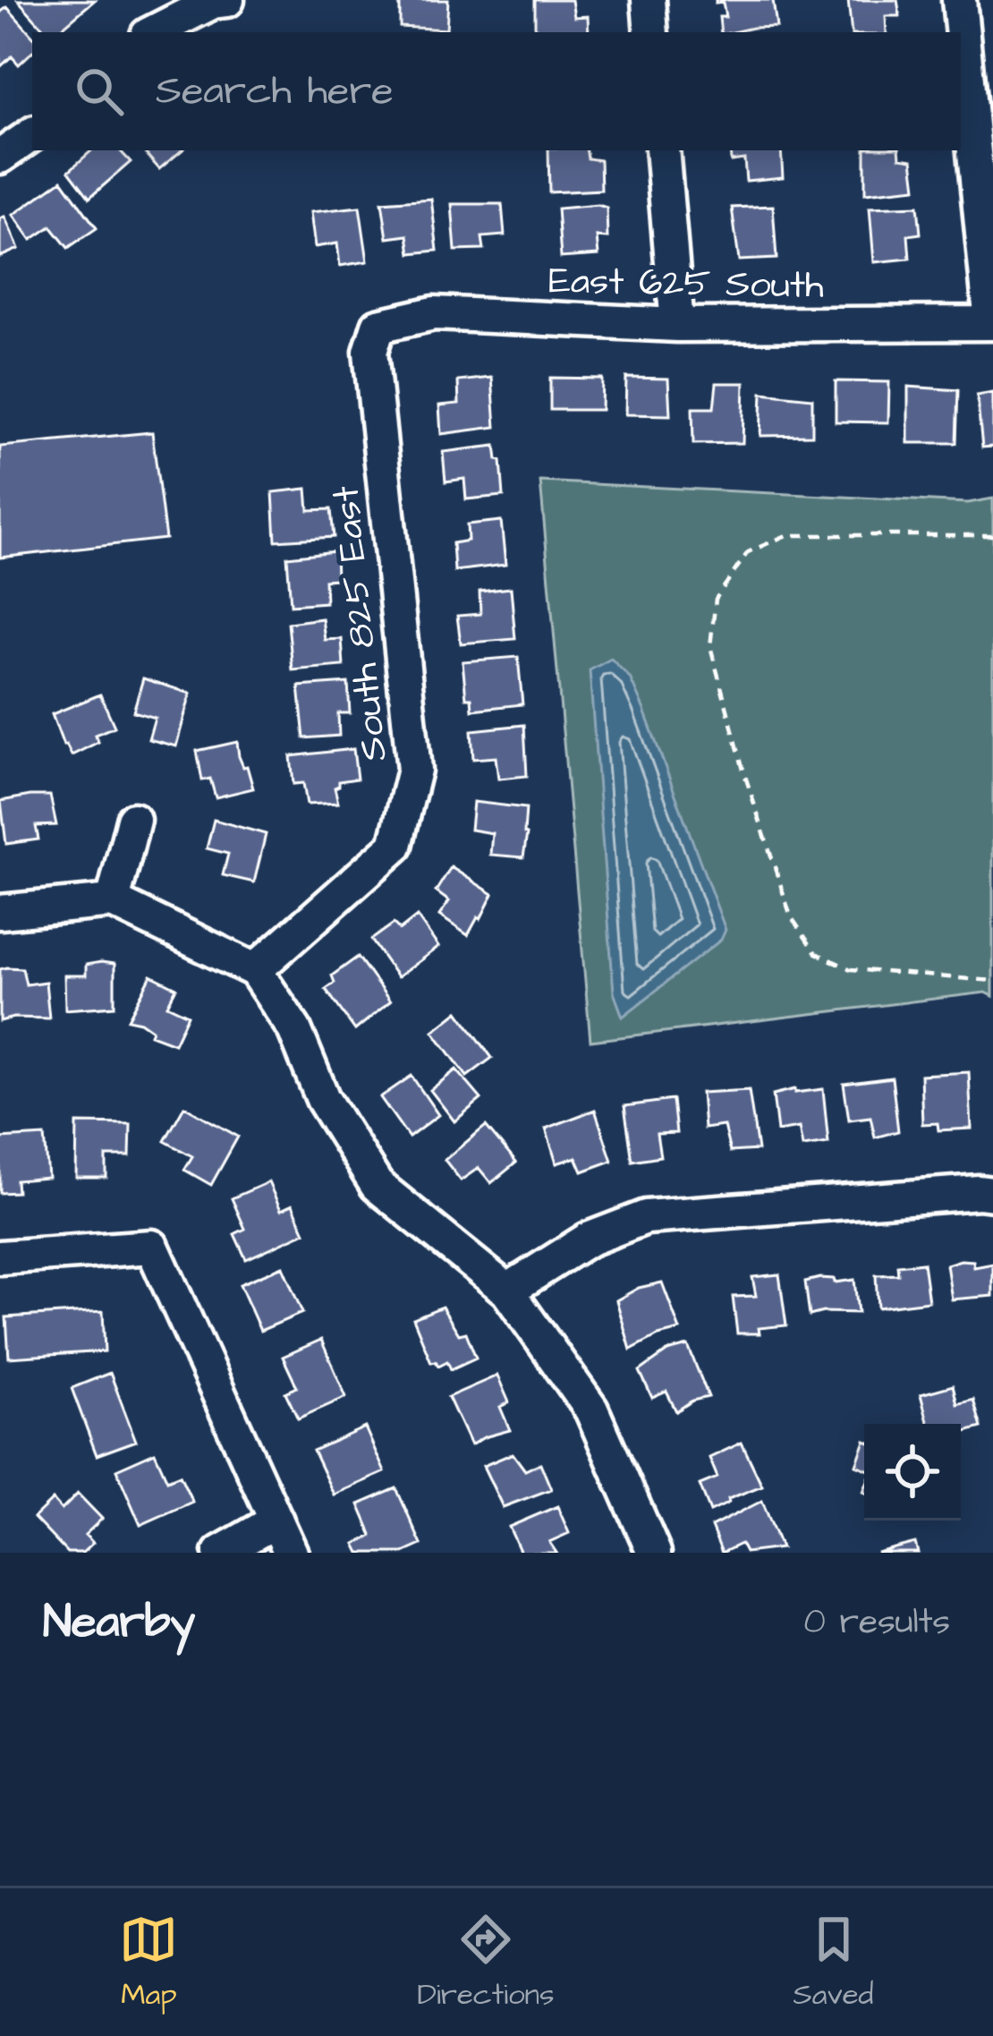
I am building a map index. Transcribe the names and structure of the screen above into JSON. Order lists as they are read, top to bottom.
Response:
{
  "streets": {
    "street": ["East 625 South", "South 825 East"]
  },
  "crossings": [
    ["East 625 South", "South 825 East"]
  ],
  "page": {
    "search": "Search here",
    "heading": ["Nearby", "0 results"],
    "nav": ["Map", "Directions", "Saved"]
  }
}
